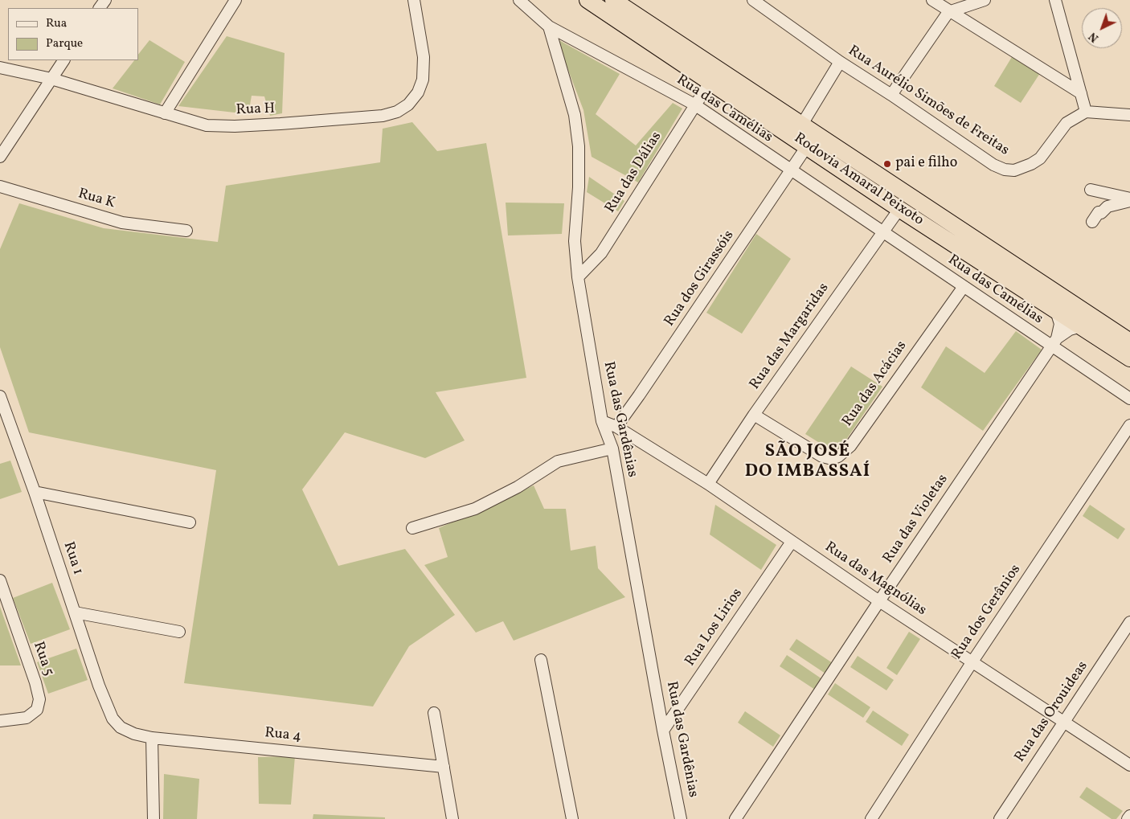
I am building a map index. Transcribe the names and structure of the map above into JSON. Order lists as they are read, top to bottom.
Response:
{
  "streets": {
    "highway": ["Rodovia Amaral Peixoto"],
    "street": [
      "Rua Aurélio Simões de Freitas",
      "Rua das Camélias",
      "Rua H",
      "Rua das Dálias",
      "Rua K",
      "Rua dos Girassóis",
      "Rua das Margaridas",
      "Rua das Acácias",
      "Rua das Gardênias",
      "Rua das Violetas",
      "Rua 1",
      "Rua das Magnólias",
      "Rua dos Gerânios",
      "Rua Los Lirios",
      "Rua 5",
      "Rua das Orouideas",
      "Rua 4"
    ]
  },
  "crossings": [
    ["Rua das Camélias", "Rua das Dálias"],
    ["Rua das Camélias", "Rua dos Girassóis"],
    ["Rua das Camélias", "Rua das Margaridas"],
    ["Rua das Camélias", "Rua das Acácias"],
    ["Rua das Camélias", "Rua das Gardênias"],
    ["Rua das Camélias", "Rua das Violetas"],
    ["Rua das Dálias", "Rodovia Amaral Peixoto"],
    ["Rua das Dálias", "Rua das Gardênias"],
    ["Rodovia Amaral Peixoto", "Rua dos Girassóis"],
    ["Rodovia Amaral Peixoto", "Rua das Margaridas"],
    ["Rodovia Amaral Peixoto", "Rua das Violetas"],
    ["Rua dos Girassóis", "Rua das Magnólias"],
    ["Rua das Margaridas", "Rua das Acácias"],
    ["Rua das Margaridas", "Rua das Magnólias"],
    ["Rua das Gardênias", "Rua das Magnólias"],
    ["Rua das Gardênias", "Rua Los Lirios"],
    ["Rua das Violetas", "Rua das Magnólias"],
    ["Rua 1", "Rua 4"],
    ["Rua das Magnólias", "Rua dos Gerânios"],
    ["Rua das Magnólias", "Rua Los Lirios"],
    ["Rua das Magnólias", "Rua das Orouideas"]
  ],
  "districts": ["SÃO JOSÉ DO IMBASSAÍ"],
  "places": ["pai e filho"],
  "legend": ["Rua", "Parque"],
  "north": "bottom left"
}
